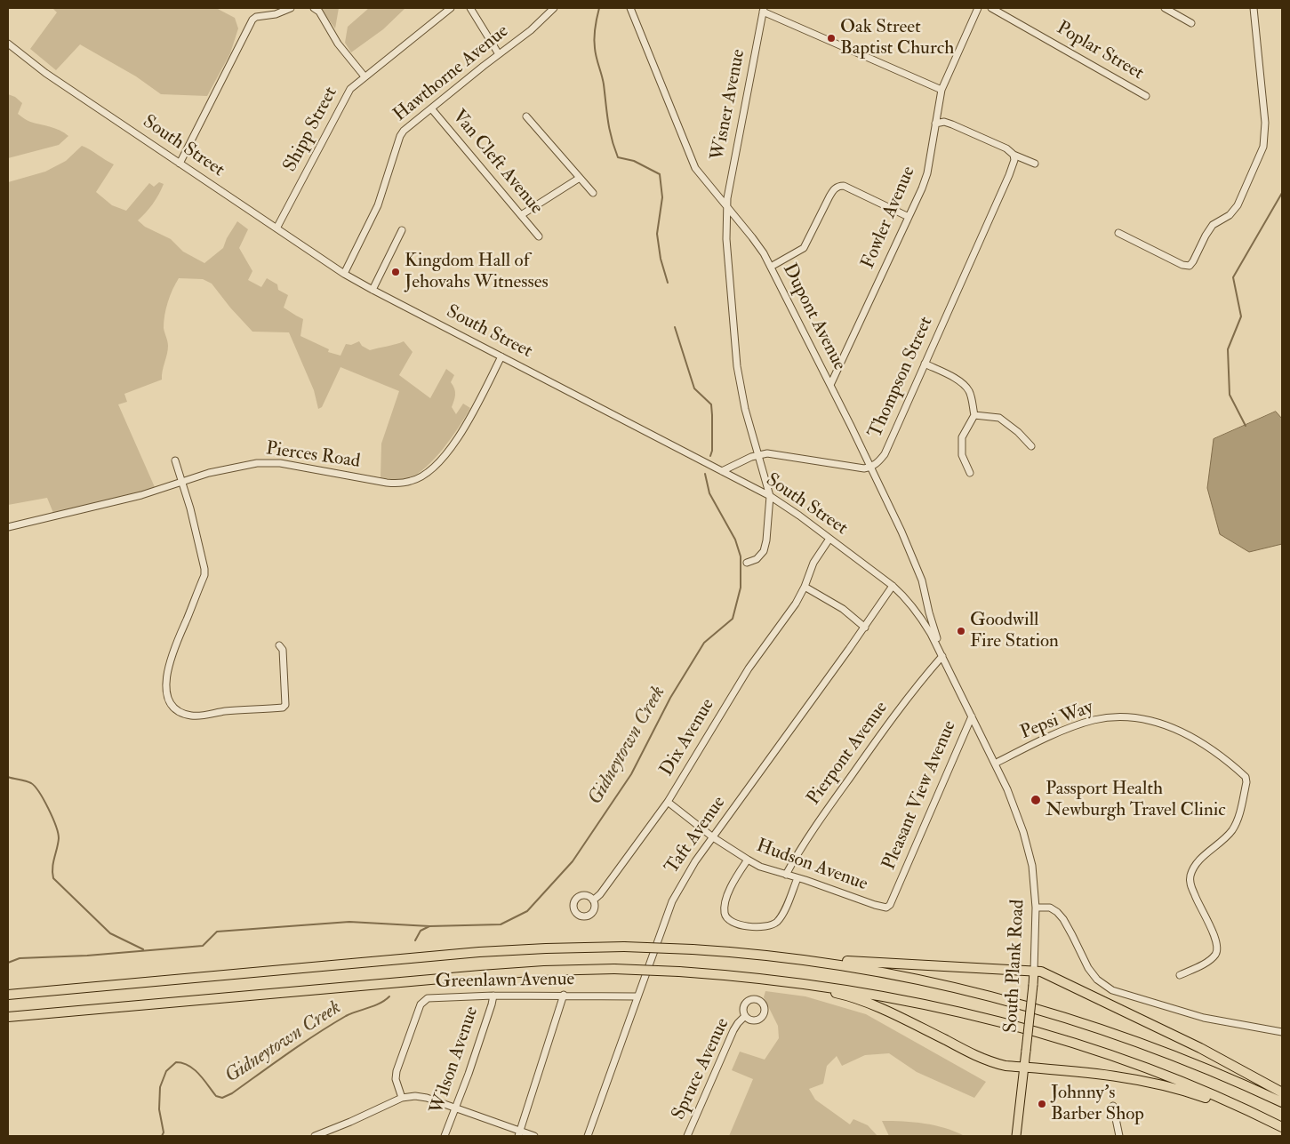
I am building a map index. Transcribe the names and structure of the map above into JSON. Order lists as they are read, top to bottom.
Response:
{
  "streets": {
    "main road": ["South Plank Road"],
    "street": [
      "Poplar Street",
      "Hawthorne Avenue",
      "Wisner Avenue",
      "Shipp Street",
      "South Street",
      "Van Cleft Avenue",
      "Fowler Avenue",
      "Dupont Avenue",
      "Thompson Street",
      "Pierces Road",
      "Pepsi Way",
      "Dix Avenue",
      "Pierpont Avenue",
      "Pleasant View Avenue",
      "Taft Avenue",
      "Hudson Avenue",
      "Greenlawn Avenue",
      "Wilson Avenue",
      "Spruce Avenue"
    ]
  },
  "crossings": [
    ["Hawthorne Avenue", "South Street"],
    ["Hawthorne Avenue", "Van Cleft Avenue"],
    ["Wisner Avenue", "South Street"],
    ["Wisner Avenue", "Dupont Avenue"],
    ["Shipp Street", "South Street"],
    ["South Street", "Dupont Avenue"],
    ["South Street", "Pierces Road"],
    ["South Street", "Dix Avenue"],
    ["South Street", "Pierpont Avenue"],
    ["South Street", "Taft Avenue"],
    ["South Street", "South Plank Road"],
    ["Fowler Avenue", "Dupont Avenue"],
    ["Dupont Avenue", "Thompson Street"],
    ["Dupont Avenue", "Pierpont Avenue"],
    ["Dupont Avenue", "South Plank Road"],
    ["Pepsi Way", "South Plank Road"],
    ["Dix Avenue", "Hudson Avenue"],
    ["Pierpont Avenue", "Hudson Avenue"],
    ["Pierpont Avenue", "South Plank Road"],
    ["Pleasant View Avenue", "Hudson Avenue"],
    ["Pleasant View Avenue", "South Plank Road"],
    ["Taft Avenue", "Hudson Avenue"],
    ["Taft Avenue", "Greenlawn Avenue"],
    ["Greenlawn Avenue", "Wilson Avenue"]
  ],
  "water": ["Gidneytown Creek"],
  "places": [
    "Oak Street Baptist Church",
    "Kingdom Hall of Jehovahs Witnesses",
    "Goodwill Fire Station",
    "Passport Health Newburgh Travel Clinic",
    "Johnny’s Barber Shop"
  ]
}
